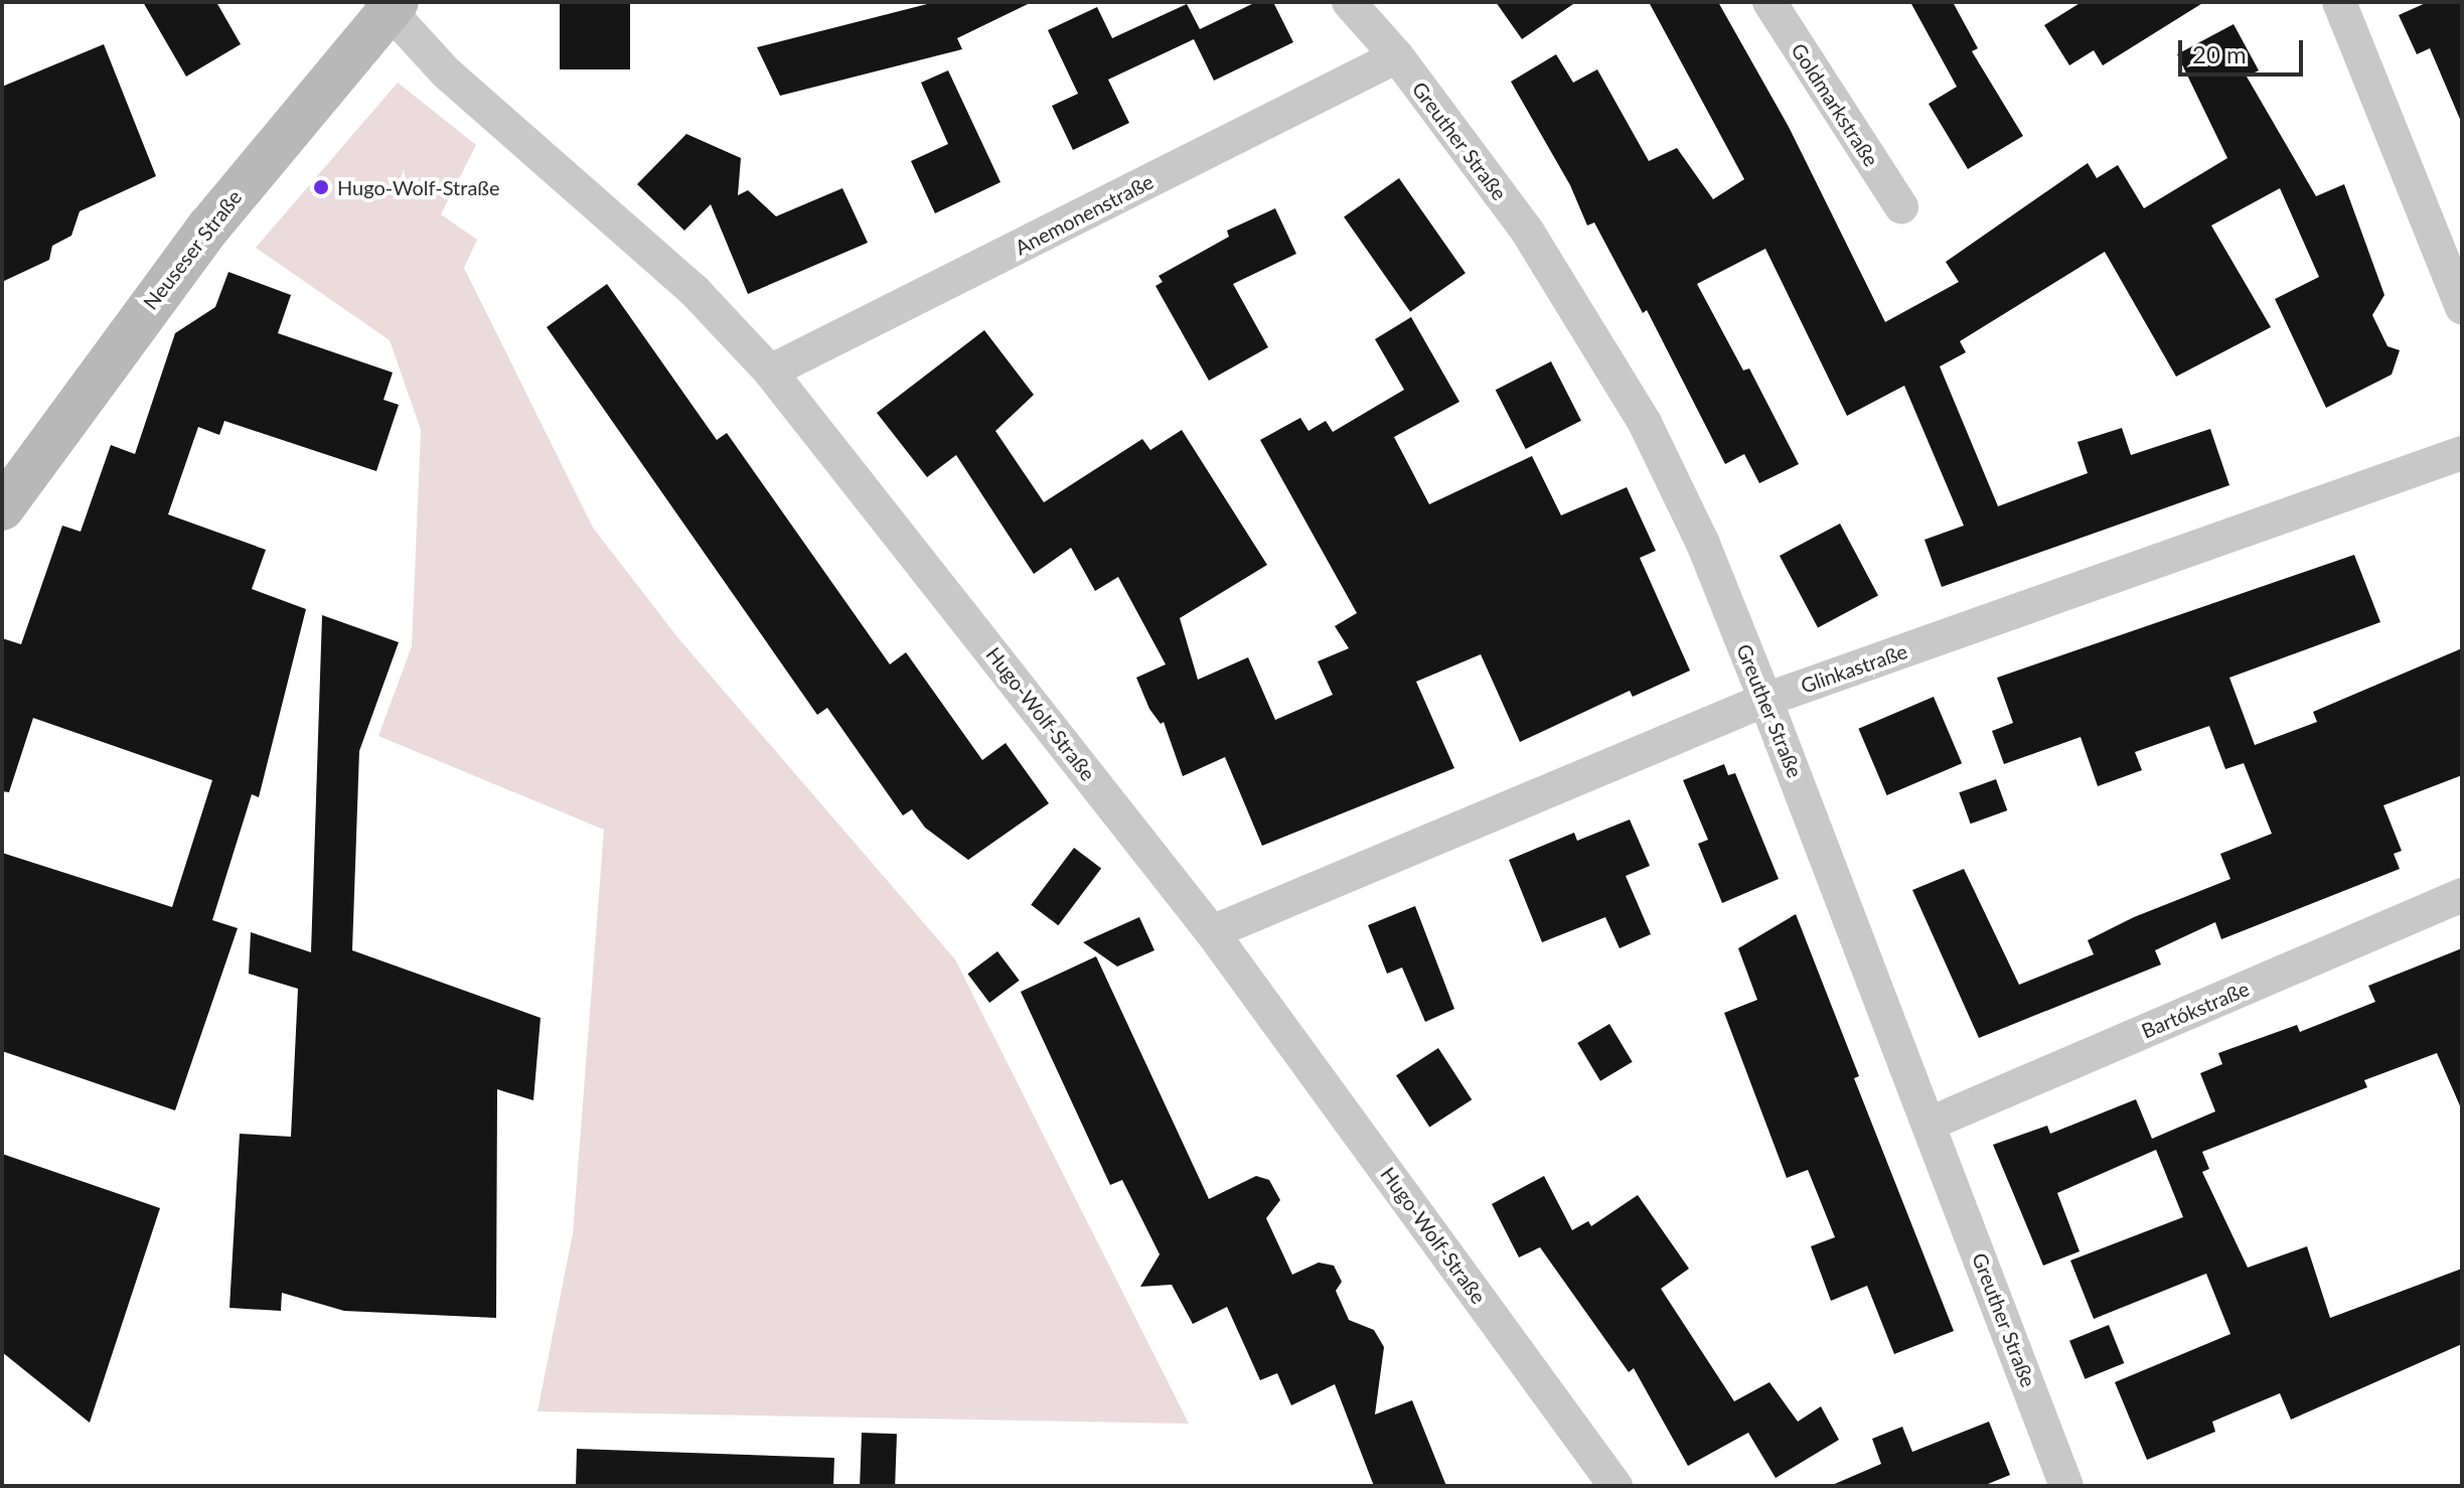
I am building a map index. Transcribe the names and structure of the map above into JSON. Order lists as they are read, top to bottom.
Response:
{
  "streets": {
    "main road": ["Neuseser Straße"],
    "street": [
      "Goldmarkstraße",
      "Greuther Straße",
      "Anemonenstraße",
      "Glinkastraße",
      "Hugo-Wolf-Straße",
      "Bartókstraße"
    ]
  },
  "crossings": [
    ["Greuther Straße", "Anemonenstraße"],
    ["Greuther Straße", "Glinkastraße"],
    ["Greuther Straße", "Bartókstraße"],
    ["Anemonenstraße", "Hugo-Wolf-Straße"],
    ["Neuseser Straße", "Hugo-Wolf-Straße"],
    ["Glinkastraße", "Hugo-Wolf-Straße"]
  ],
  "places": ["Hugo-Wolf-Straße"],
  "scale_bar": "20 m"
}
